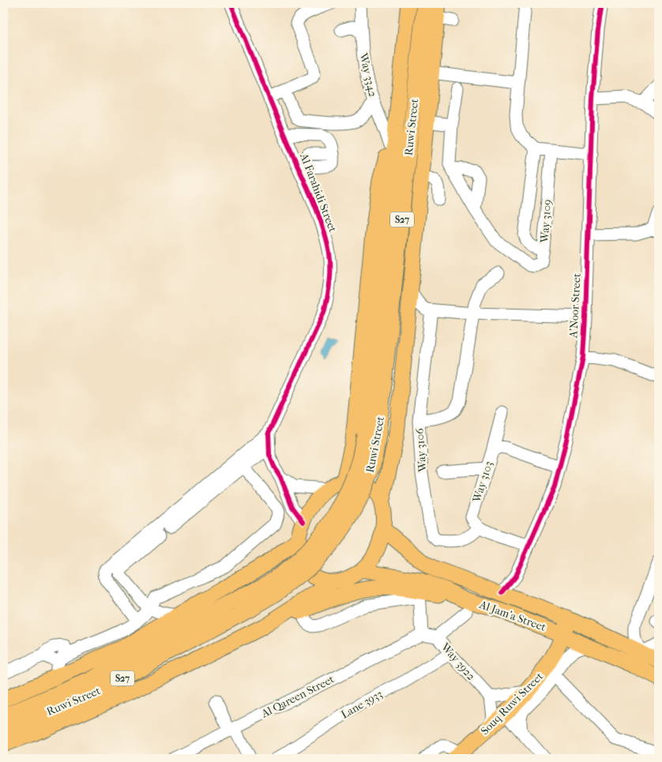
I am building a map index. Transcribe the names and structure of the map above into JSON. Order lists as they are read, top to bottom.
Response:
{
  "streets": {
    "main road": [
      "Ruwi Street",
      "S27",
      "Al Jam'a Street",
      "Souq Ruwi Street"
    ],
    "street": [
      "Way 3342",
      "Al Farahidi Street",
      "Way 3109",
      "A'Noor Street",
      "Way 3106",
      "Way 3103",
      "Way 3922",
      "Al Qareen Street",
      "Lane 3933"
    ]
  },
  "crossings": [
    ["Al Farahidi Street", "Al Jam'a Street"],
    ["A'Noor Street", "Way 3103"],
    ["A'Noor Street", "Al Jam'a Street"],
    ["Way 3106", "Way 3103"],
    ["Al Jam'a Street", "Souq Ruwi Street"],
    ["Way 3922", "Al Qareen Street"],
    ["Way 3922", "Lane 3933"]
  ]
}
